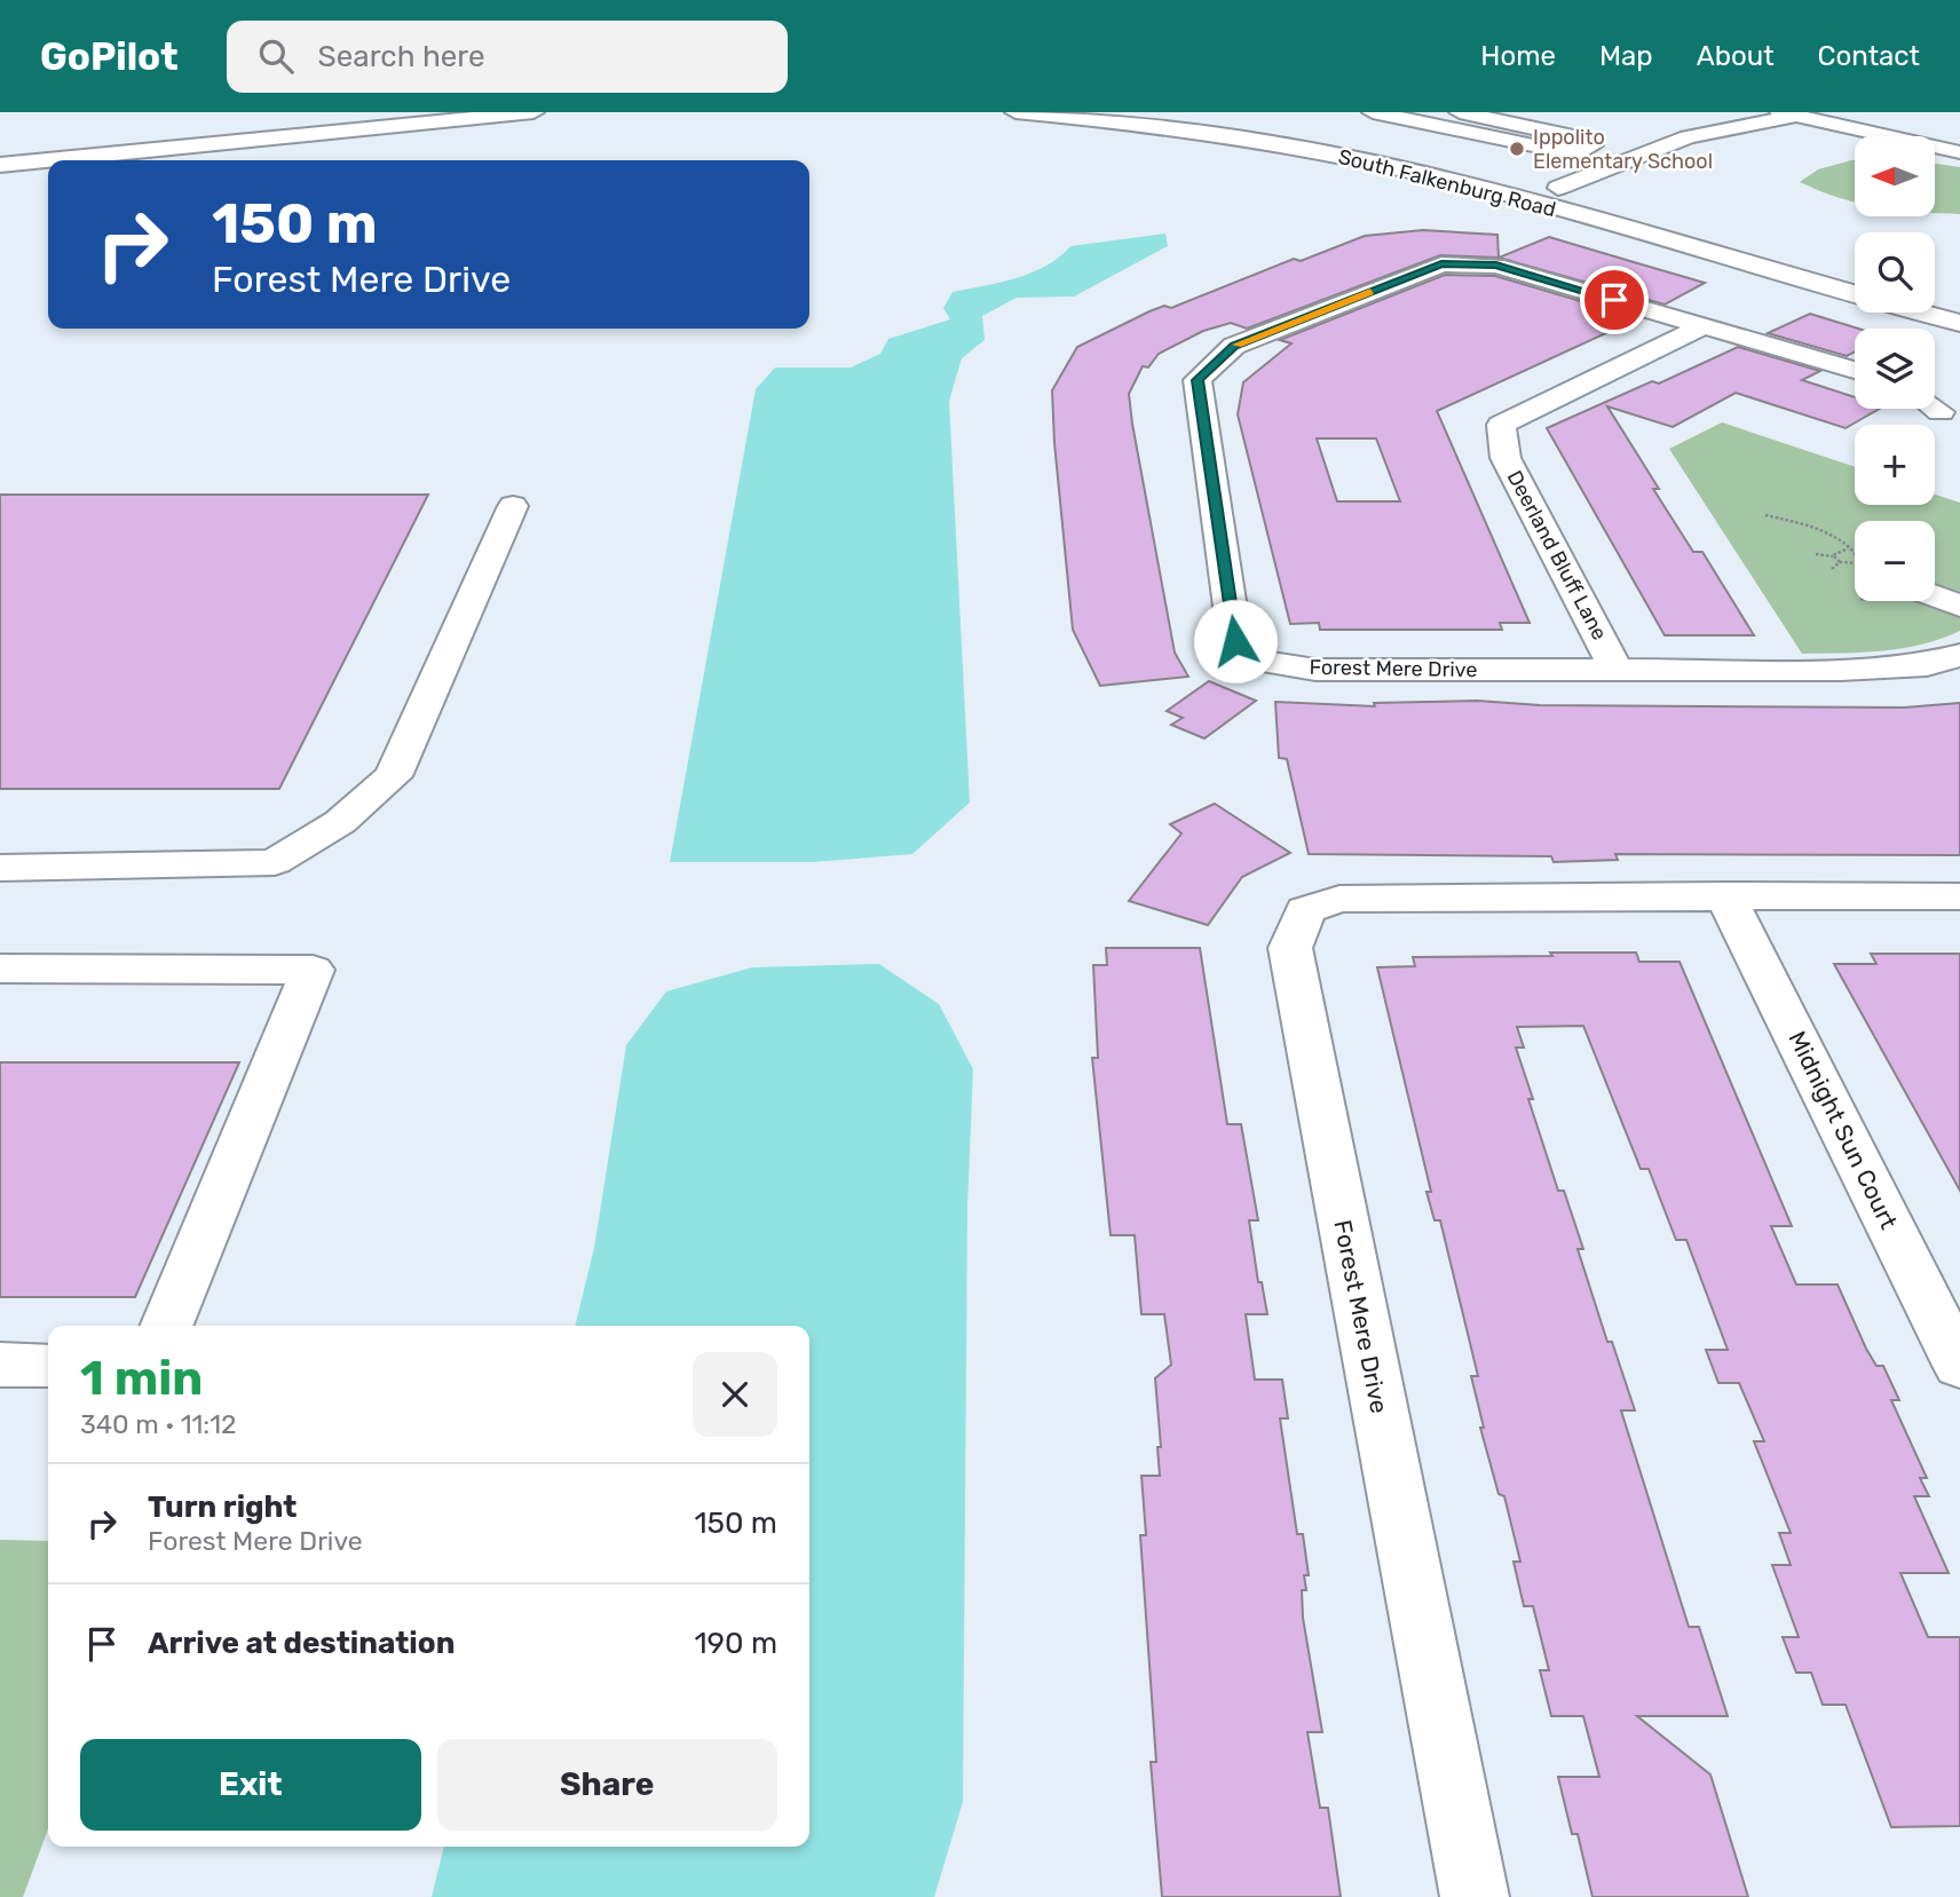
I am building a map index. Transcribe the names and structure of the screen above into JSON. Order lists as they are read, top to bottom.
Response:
{
  "streets": {
    "street": [
      "South Falkenburg Road",
      "Deerland Bluff Lane",
      "Forest Mere Drive",
      "Midnight Sun Court"
    ]
  },
  "crossings": [
    ["Deerland Bluff Lane", "Forest Mere Drive"],
    ["Forest Mere Drive", "Midnight Sun Court"]
  ],
  "places": ["Ippolito Elementary School"],
  "north": "left",
  "page": {
    "header": "GoPilot",
    "search": "Search here",
    "nav": [
      "Home",
      "Map",
      "About",
      "Contact"
    ],
    "map_buttons": ["+", "−"],
    "turn": ["150 m", "Forest Mere Drive"],
    "heading": ["1 min", "340 m · 11:12"],
    "list": [
      {
        "name": "Turn right",
        "note": "Forest Mere Drive",
        "value": "150 m"
      },
      {
        "name": "Arrive at destination",
        "value": "190 m"
      }
    ],
    "buttons": ["Exit", "Share"]
  }
}
